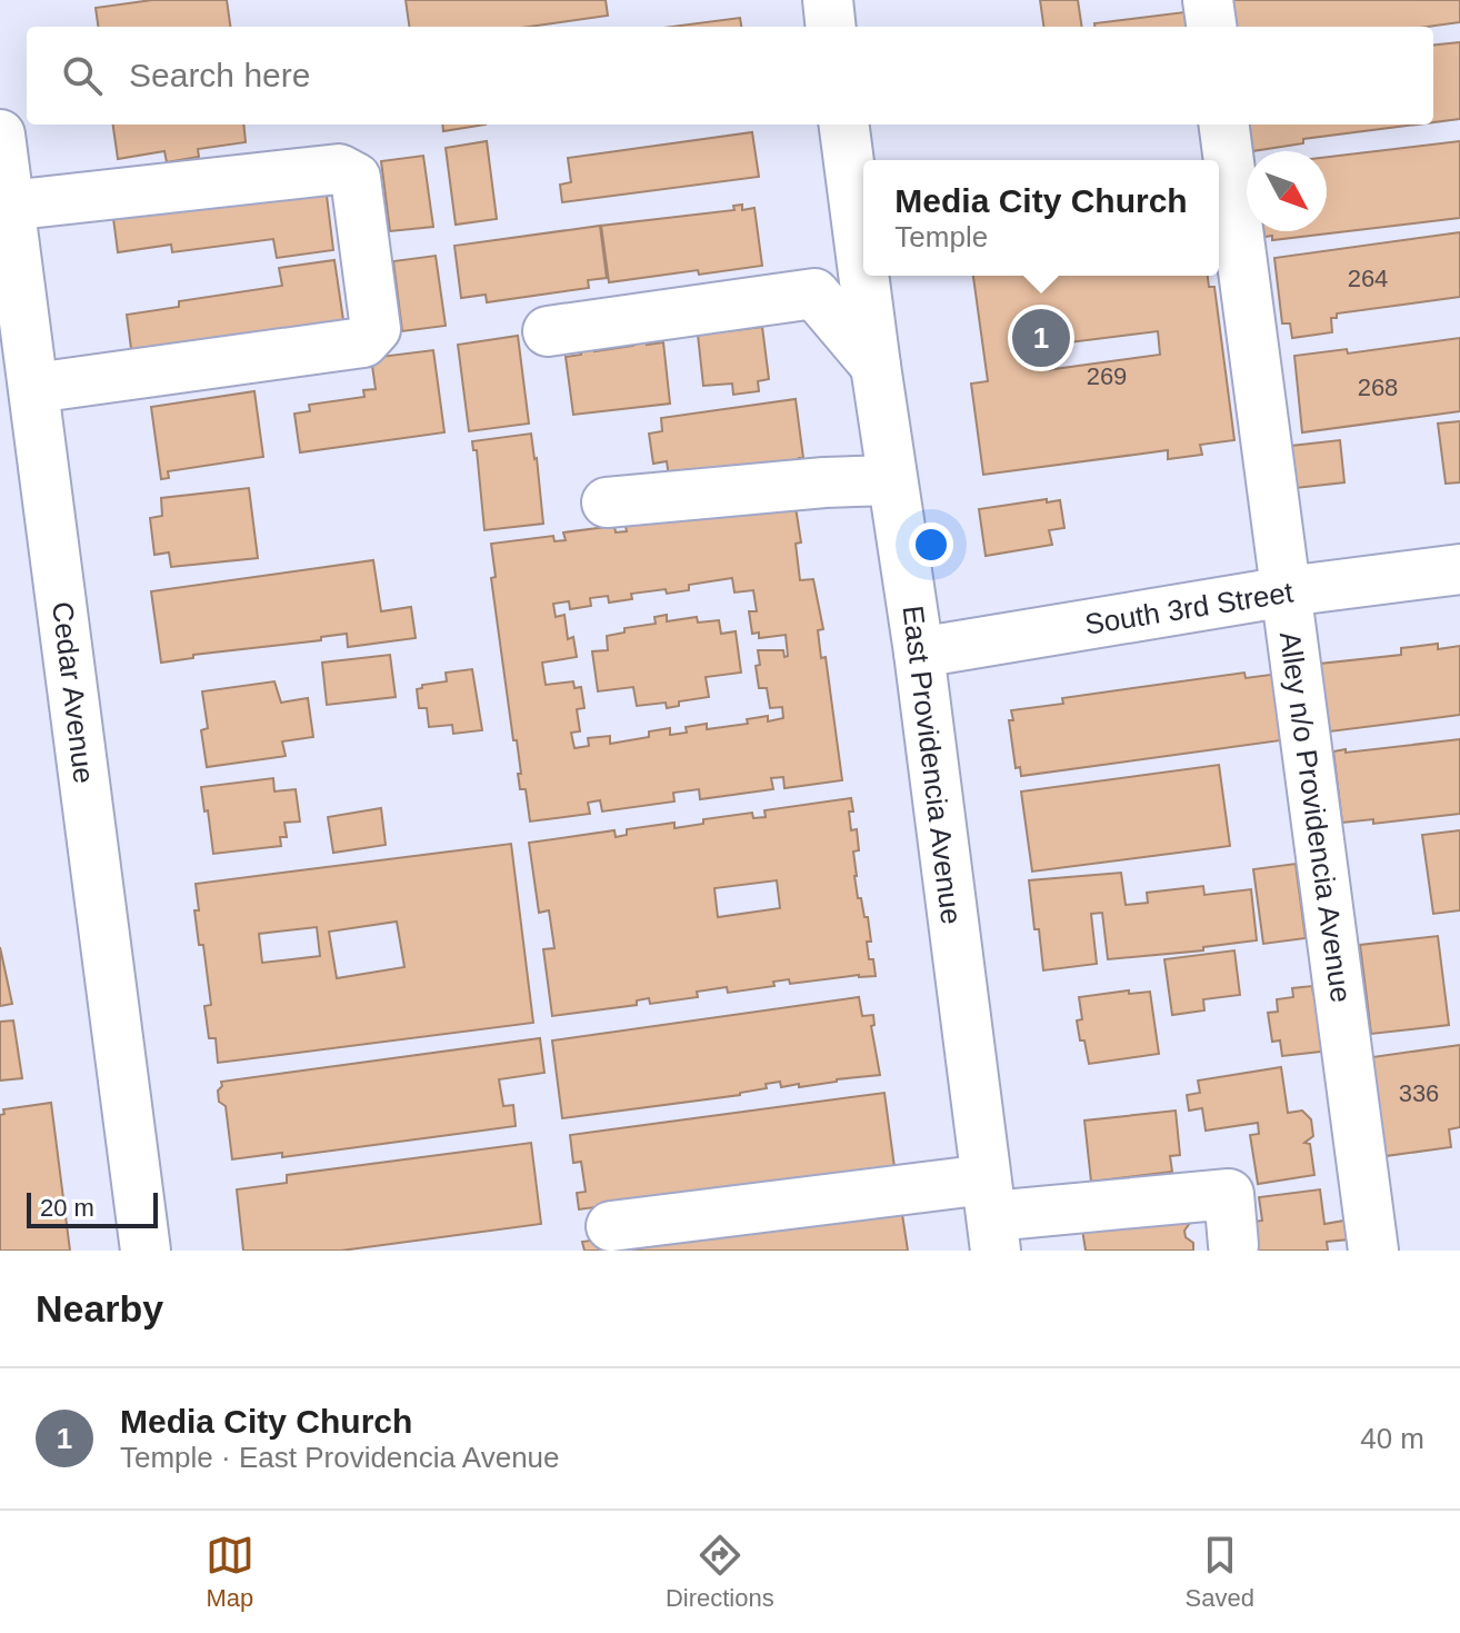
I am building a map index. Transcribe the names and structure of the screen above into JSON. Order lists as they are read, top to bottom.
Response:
{
  "streets": {
    "street": [
      "South 3rd Street",
      "Cedar Avenue",
      "East Providencia Avenue",
      "Alley n/o Providencia Avenue"
    ]
  },
  "crossings": [
    ["South 3rd Street", "East Providencia Avenue"],
    ["South 3rd Street", "Alley n/o Providencia Avenue"]
  ],
  "house_numbers": [
    "264",
    "269",
    "268",
    "336"
  ],
  "scale_bar": "20 m",
  "north": "bottom right",
  "page": {
    "search": "Search here",
    "popup": ["Media City Church", "Temple"],
    "pins": "1",
    "scale": "20 m",
    "heading": "Nearby",
    "list": [
      {
        "mark": "1",
        "name": "Media City Church",
        "note": "Temple · East Providencia Avenue",
        "value": "40 m"
      }
    ],
    "nav": ["Map", "Directions", "Saved"]
  }
}
